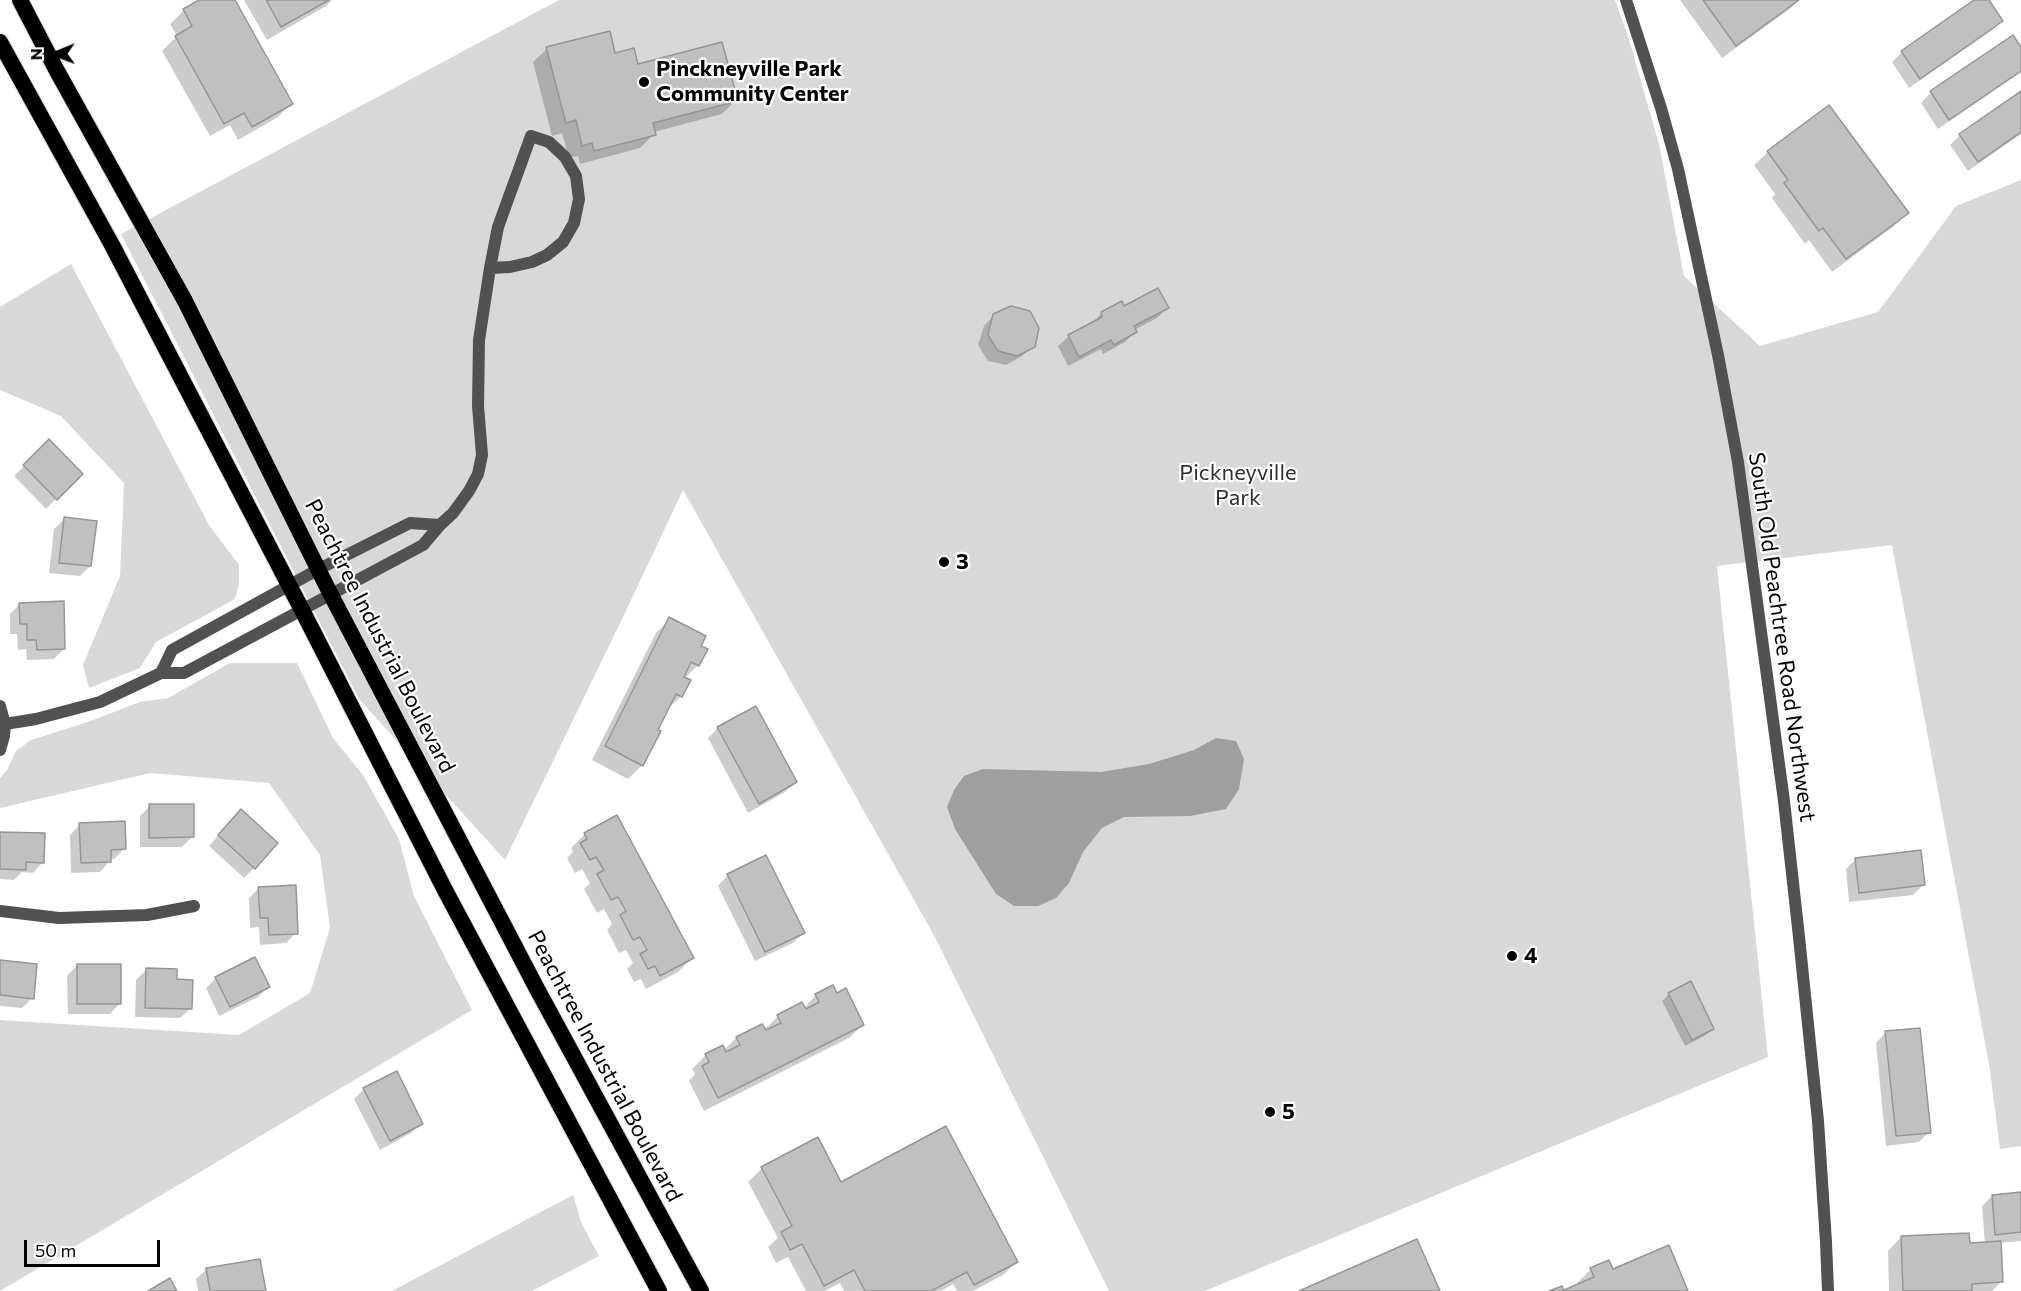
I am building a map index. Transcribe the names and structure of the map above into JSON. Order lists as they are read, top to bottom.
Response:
{
  "streets": {
    "highway": ["Peachtree Industrial Boulevard"],
    "street": ["South Old Peachtree Road Northwest"]
  },
  "parks": ["Pickneyville Park"],
  "places": [
    "Pinckneyville Park Community Center",
    "3",
    "4",
    "5"
  ],
  "scale_bar": "50 m",
  "north": "left"
}
